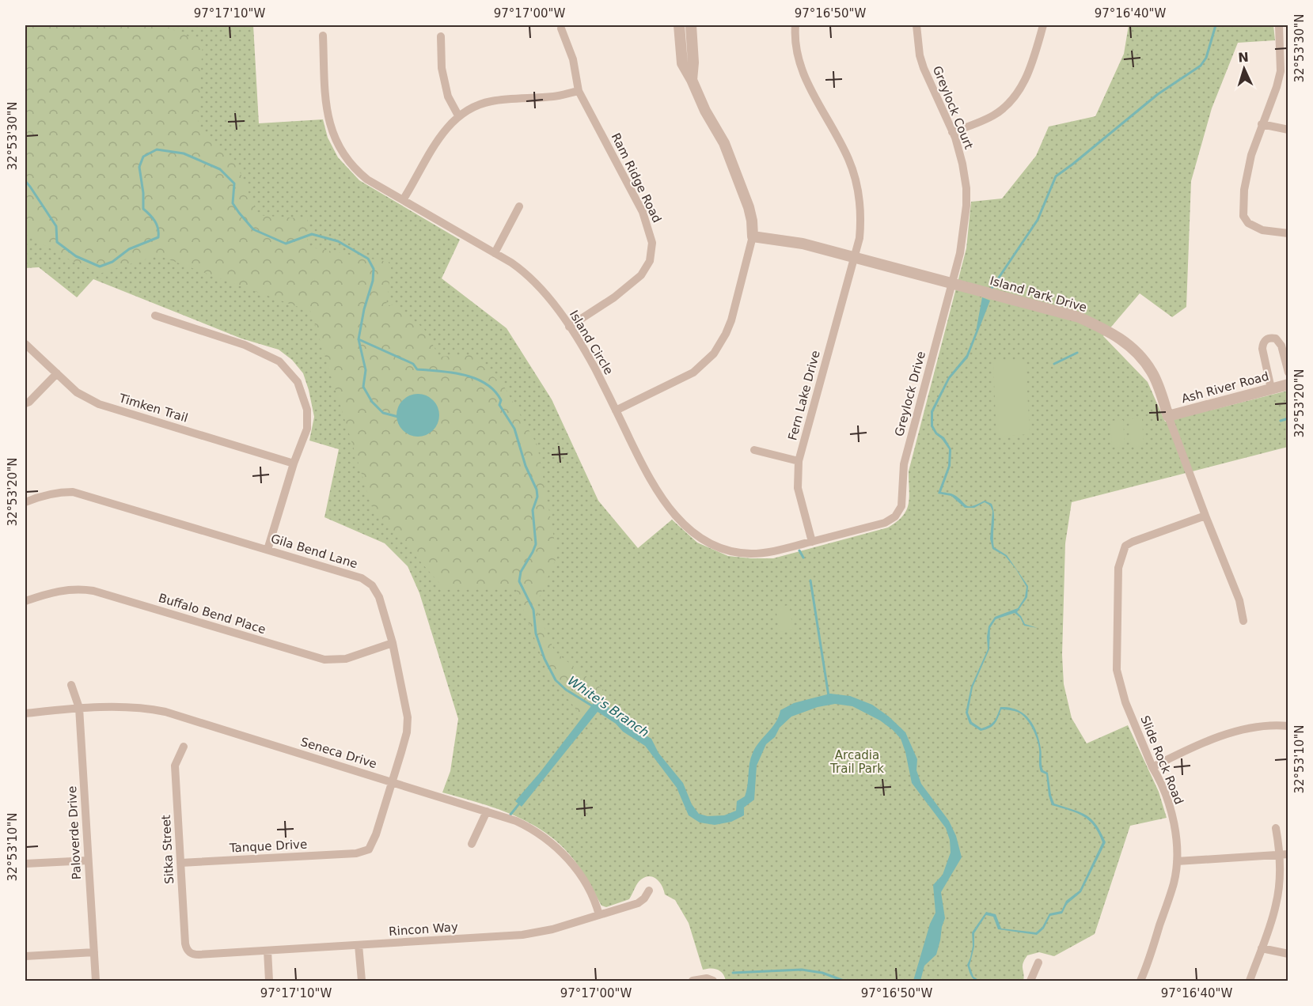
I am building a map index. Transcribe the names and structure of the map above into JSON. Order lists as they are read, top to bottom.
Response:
{
  "streets": {
    "street": [
      "Greylock Court",
      "Ram Ridge Road",
      "Island Park Drive",
      "Island Circle",
      "Ash River Road",
      "Greylock Drive",
      "Fern Lake Drive",
      "Timken Trail",
      "Gila Bend Lane",
      "Buffalo Bend Place",
      "Seneca Drive",
      "Slide Rock Road",
      "Paloverde Drive",
      "Tanque Drive",
      "Sitka Street",
      "Rincon Way"
    ]
  },
  "crossings": [
    ["Greylock Court", "Island Park Drive"],
    ["Greylock Court", "Greylock Drive"],
    ["Ram Ridge Road", "Island Circle"],
    ["Island Park Drive", "Ash River Road"],
    ["Island Park Drive", "Greylock Drive"],
    ["Island Park Drive", "Fern Lake Drive"],
    ["Island Park Drive", "Slide Rock Road"],
    ["Island Circle", "Greylock Drive"],
    ["Island Circle", "Fern Lake Drive"],
    ["Gila Bend Lane", "Buffalo Bend Place"],
    ["Gila Bend Lane", "Seneca Drive"],
    ["Gila Bend Lane", "Tanque Drive"],
    ["Seneca Drive", "Paloverde Drive"],
    ["Seneca Drive", "Rincon Way"],
    ["Tanque Drive", "Sitka Street"],
    ["Sitka Street", "Rincon Way"]
  ],
  "water": ["White's Branch"],
  "parks": ["Arcadia Trail Park"],
  "north": "top",
  "coordinates": [
    "97°17'10\"W",
    "97°17'00\"W",
    "97°16'50\"W",
    "97°16'40\"W",
    "32°53'30\"N",
    "32°53'20\"N",
    "32°53'10\"N"
  ]
}
